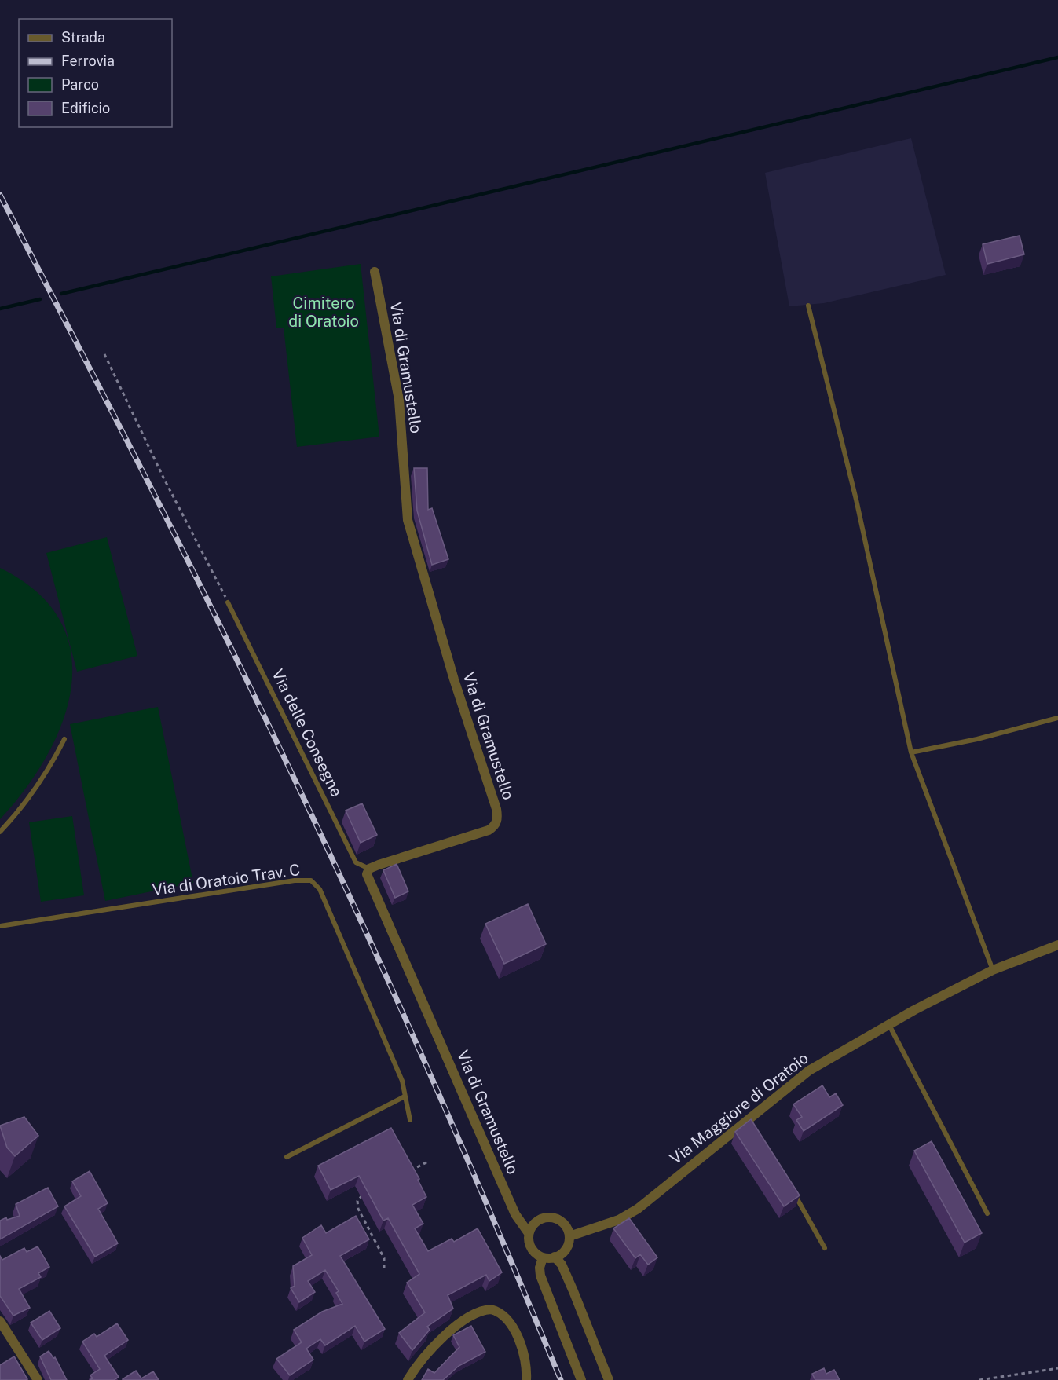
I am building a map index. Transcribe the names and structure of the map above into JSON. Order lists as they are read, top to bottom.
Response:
{
  "streets": {
    "street": ["Via di Gramustello", "Via Maggiore di Oratoio"],
    "lane": ["Via delle Consegne", "Via di Oratoio Trav. C"]
  },
  "crossings": [
    ["Via di Gramustello", "Via delle Consegne"],
    ["Via di Gramustello", "Via Maggiore di Oratoio"]
  ],
  "parks": ["Cimitero di Oratoio"],
  "legend": [
    "Strada",
    "Ferrovia",
    "Parco",
    "Edificio"
  ]
}
